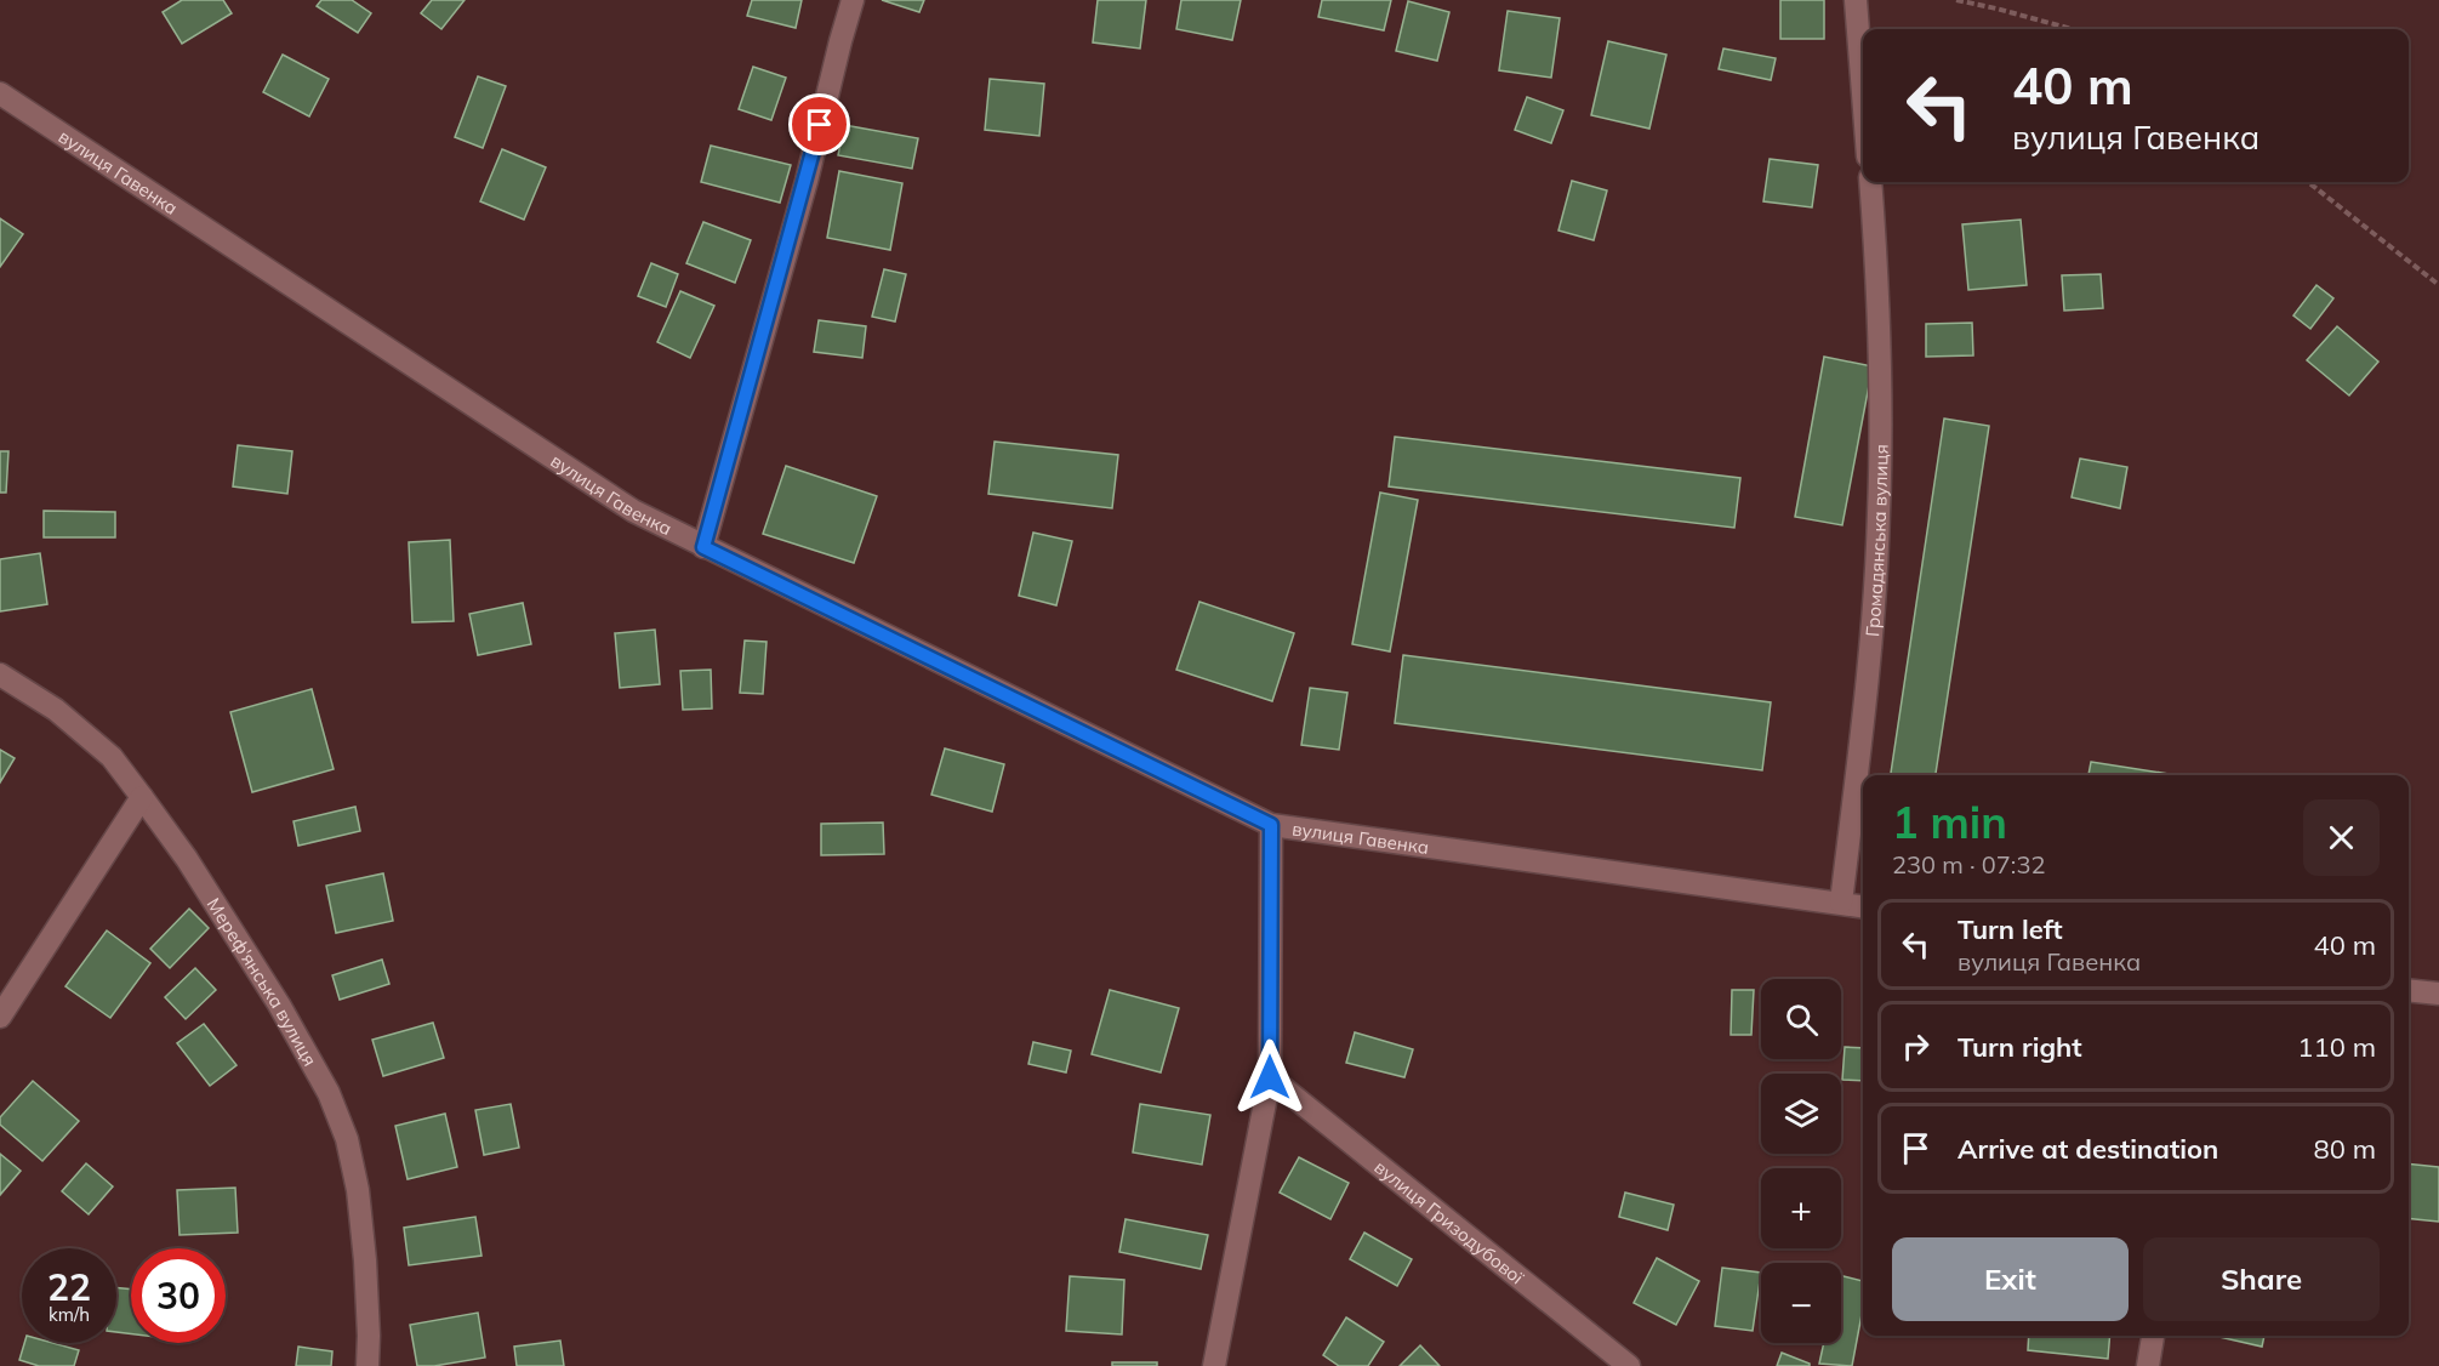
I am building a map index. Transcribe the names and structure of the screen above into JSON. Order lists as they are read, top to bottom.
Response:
{
  "streets": {
    "street": [
      "вулиця Гавенка",
      "Громадянська вулиця",
      "Мереф'янська вулиця",
      "вулиця Гризодубової"
    ]
  },
  "crossings": [
    ["вулиця Гавенка", "Громадянська вулиця"]
  ],
  "page": {
    "turn": ["40 m", "вулиця Гавенка"],
    "heading": ["1 min", "230 m · 07:32"],
    "list": [
      {
        "name": "Turn left",
        "note": "вулиця Гавенка",
        "value": "40 m"
      },
      {
        "name": "Turn right",
        "value": "110 m"
      },
      {
        "name": "Arrive at destination",
        "value": "80 m"
      }
    ],
    "map_buttons": ["+", "−"],
    "buttons": ["Exit", "Share"],
    "speed": "22 km/h",
    "limit": "30"
  }
}
